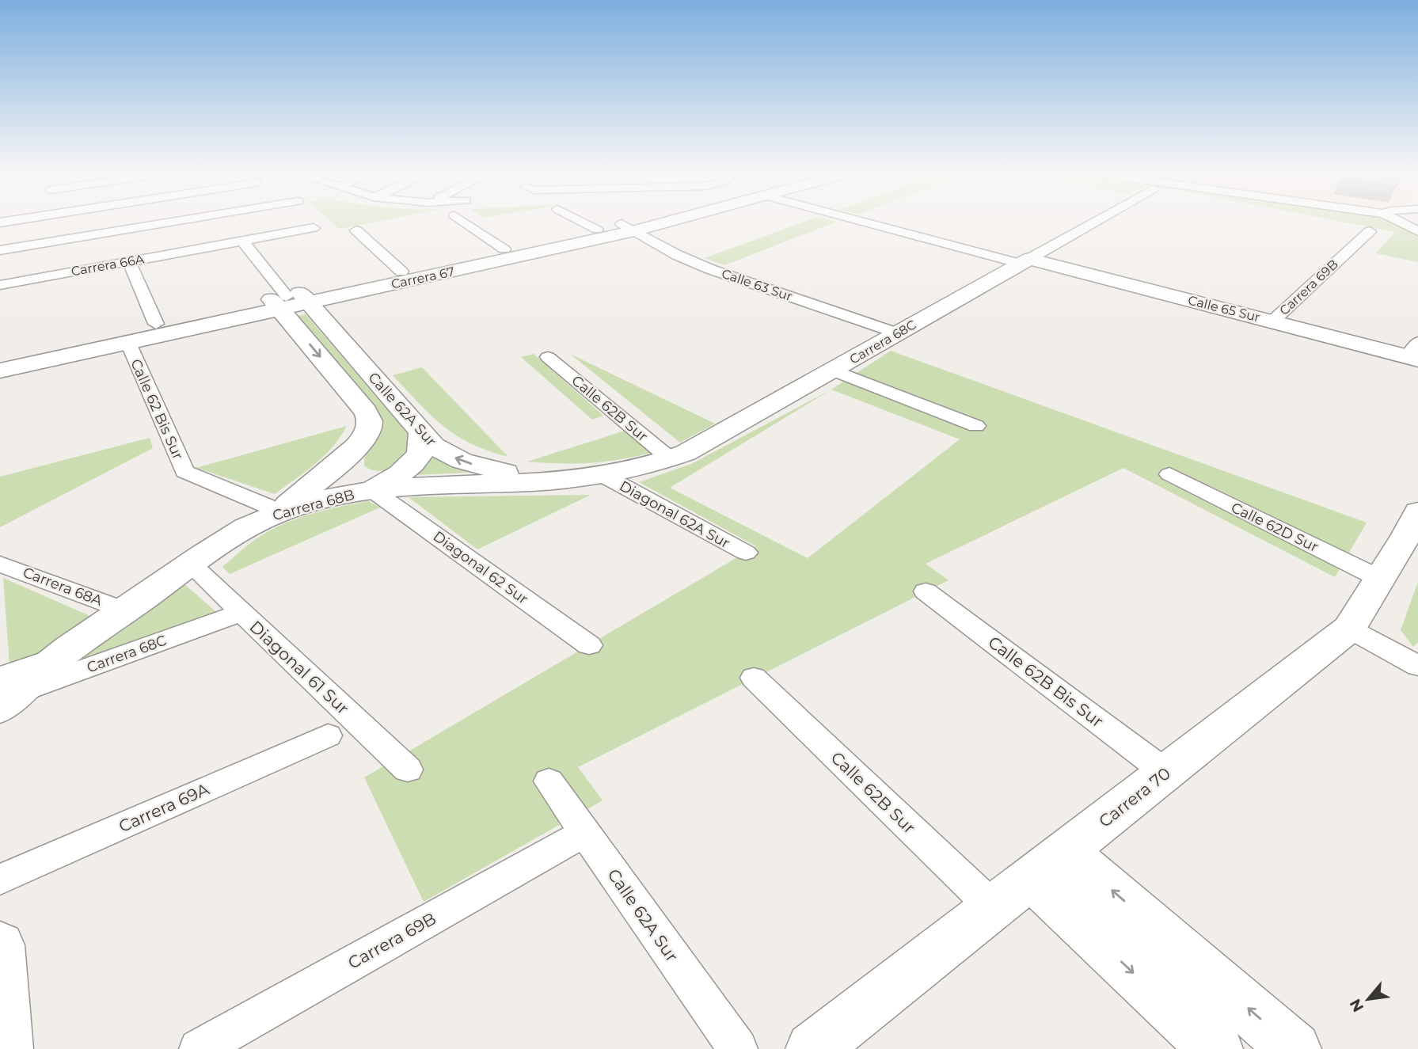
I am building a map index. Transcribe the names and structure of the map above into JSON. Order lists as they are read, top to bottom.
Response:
{
  "streets": {
    "street": [
      "Carrera 66A",
      "Carrera 67",
      "Calle 63 Sur",
      "Carrera 69B",
      "Calle 65 Sur",
      "Carrera 68C",
      "Calle 62B Sur",
      "Calle 62 Bis Sur",
      "Calle 62A Sur",
      "Carrera 68B",
      "Diagonal 62A Sur",
      "Calle 62D Sur",
      "Diagonal 62 Sur",
      "Carrera 68A",
      "Diagonal 61 Sur",
      "Calle 62B Bis Sur",
      "Carrera 70",
      "Carrera 69A"
    ]
  },
  "crossings": [
    ["Carrera 67", "Calle 63 Sur"],
    ["Carrera 67", "Calle 62 Bis Sur"],
    ["Carrera 67", "Calle 62A Sur"],
    ["Calle 63 Sur", "Carrera 68C"],
    ["Carrera 69B", "Calle 65 Sur"],
    ["Carrera 69B", "Calle 62A Sur"],
    ["Calle 65 Sur", "Carrera 68C"],
    ["Carrera 68C", "Calle 62B Sur"],
    ["Carrera 68C", "Carrera 68B"],
    ["Carrera 68C", "Diagonal 62A Sur"],
    ["Carrera 68C", "Diagonal 61 Sur"],
    ["Calle 62B Sur", "Carrera 70"],
    ["Calle 62 Bis Sur", "Calle 62A Sur"],
    ["Calle 62 Bis Sur", "Carrera 68B"],
    ["Calle 62A Sur", "Carrera 68B"],
    ["Calle 62A Sur", "Diagonal 62 Sur"],
    ["Carrera 68B", "Diagonal 62A Sur"],
    ["Carrera 68B", "Diagonal 62 Sur"],
    ["Carrera 68B", "Carrera 68A"],
    ["Carrera 68B", "Diagonal 61 Sur"],
    ["Calle 62D Sur", "Carrera 70"],
    ["Calle 62B Bis Sur", "Carrera 70"]
  ],
  "north": "bottom left"
}
